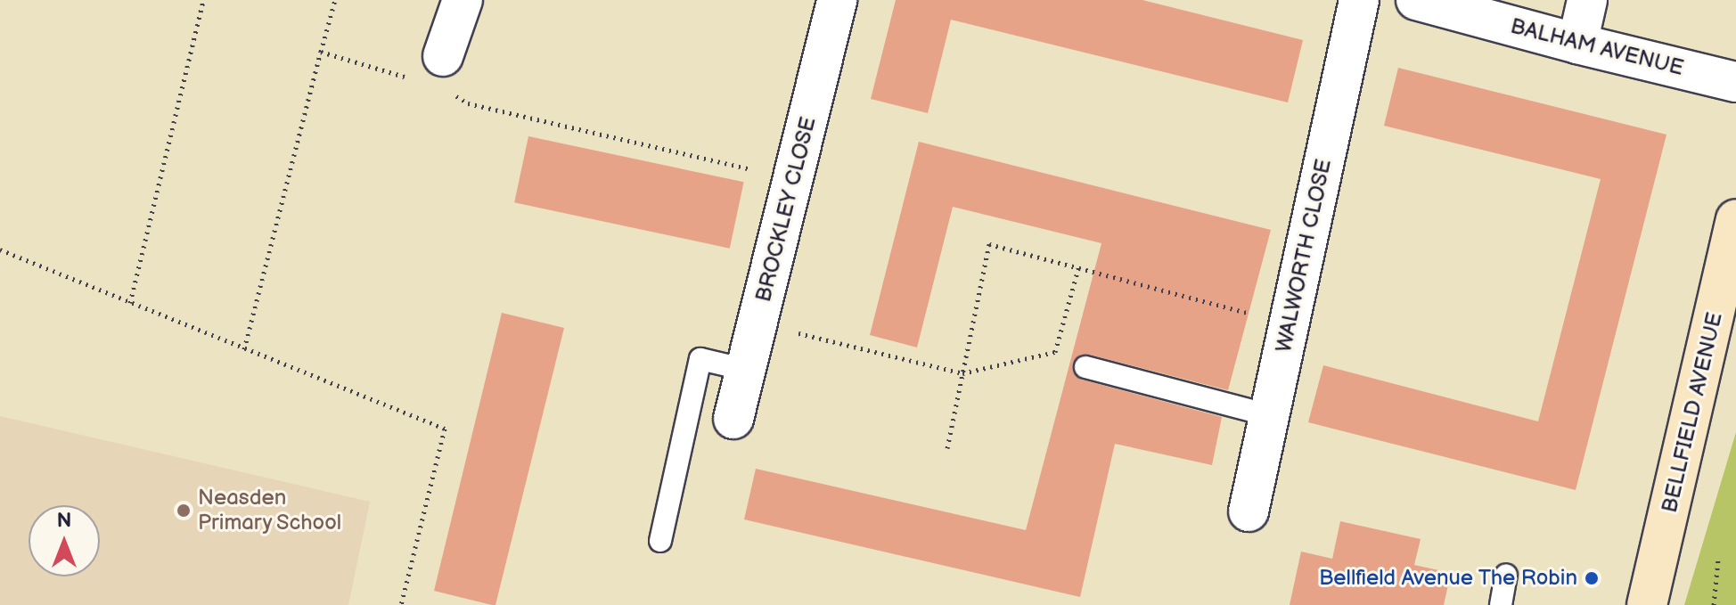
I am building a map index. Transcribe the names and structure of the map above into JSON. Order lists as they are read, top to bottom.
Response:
{
  "streets": {
    "street": [
      "BALHAM AVENUE",
      "BROCKLEY CLOSE",
      "WALWORTH CLOSE",
      "BELLFIELD AVENUE"
    ]
  },
  "places": ["Neasden Primary School", "Bellfield Avenue The Robin"],
  "north": "top"
}
